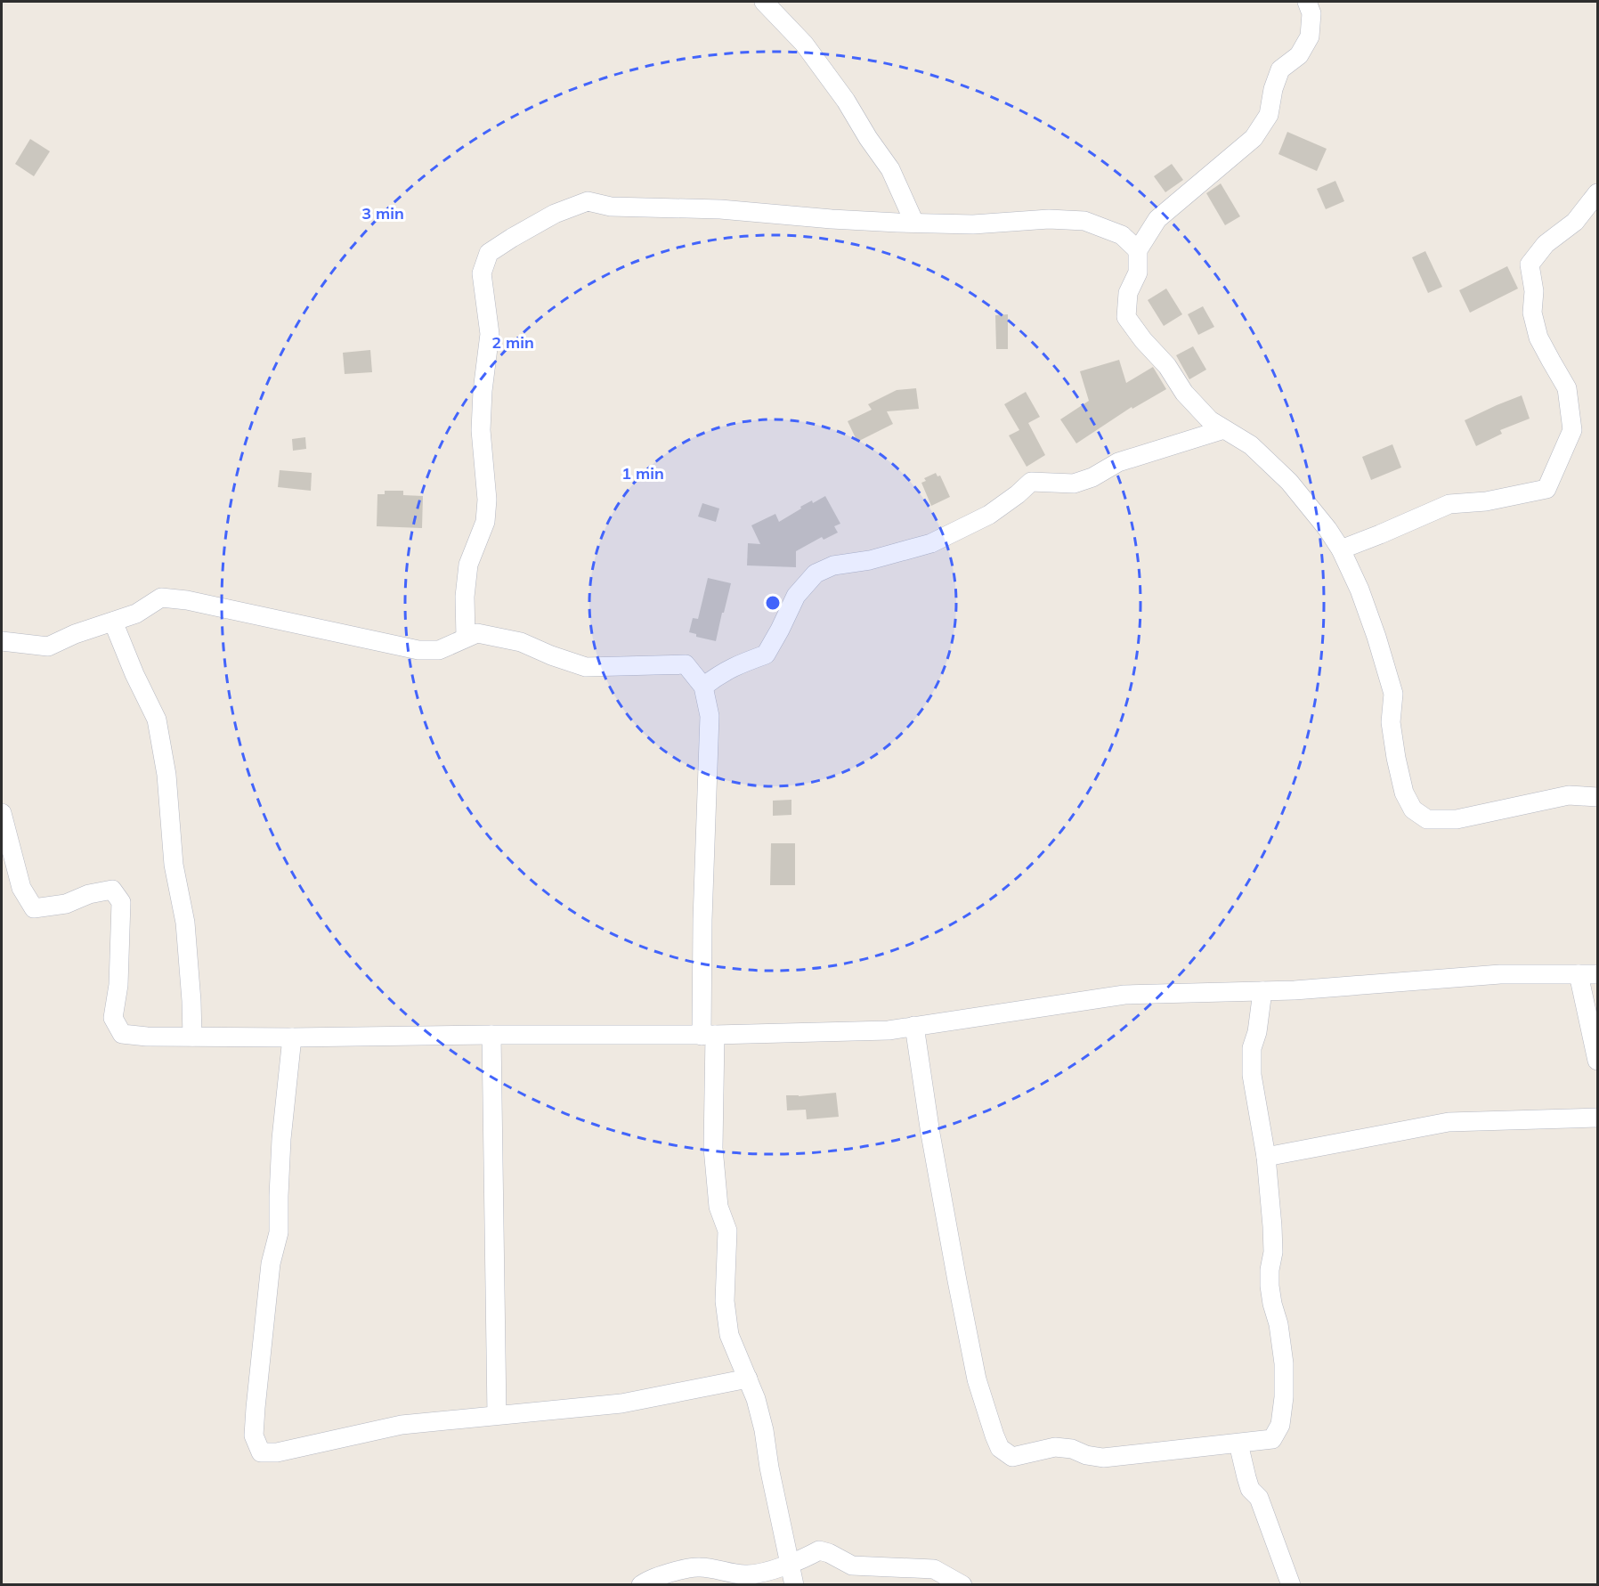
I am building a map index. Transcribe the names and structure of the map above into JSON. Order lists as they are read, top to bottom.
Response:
{
  "rings": ["3 min", "2 min", "1 min"]
}
